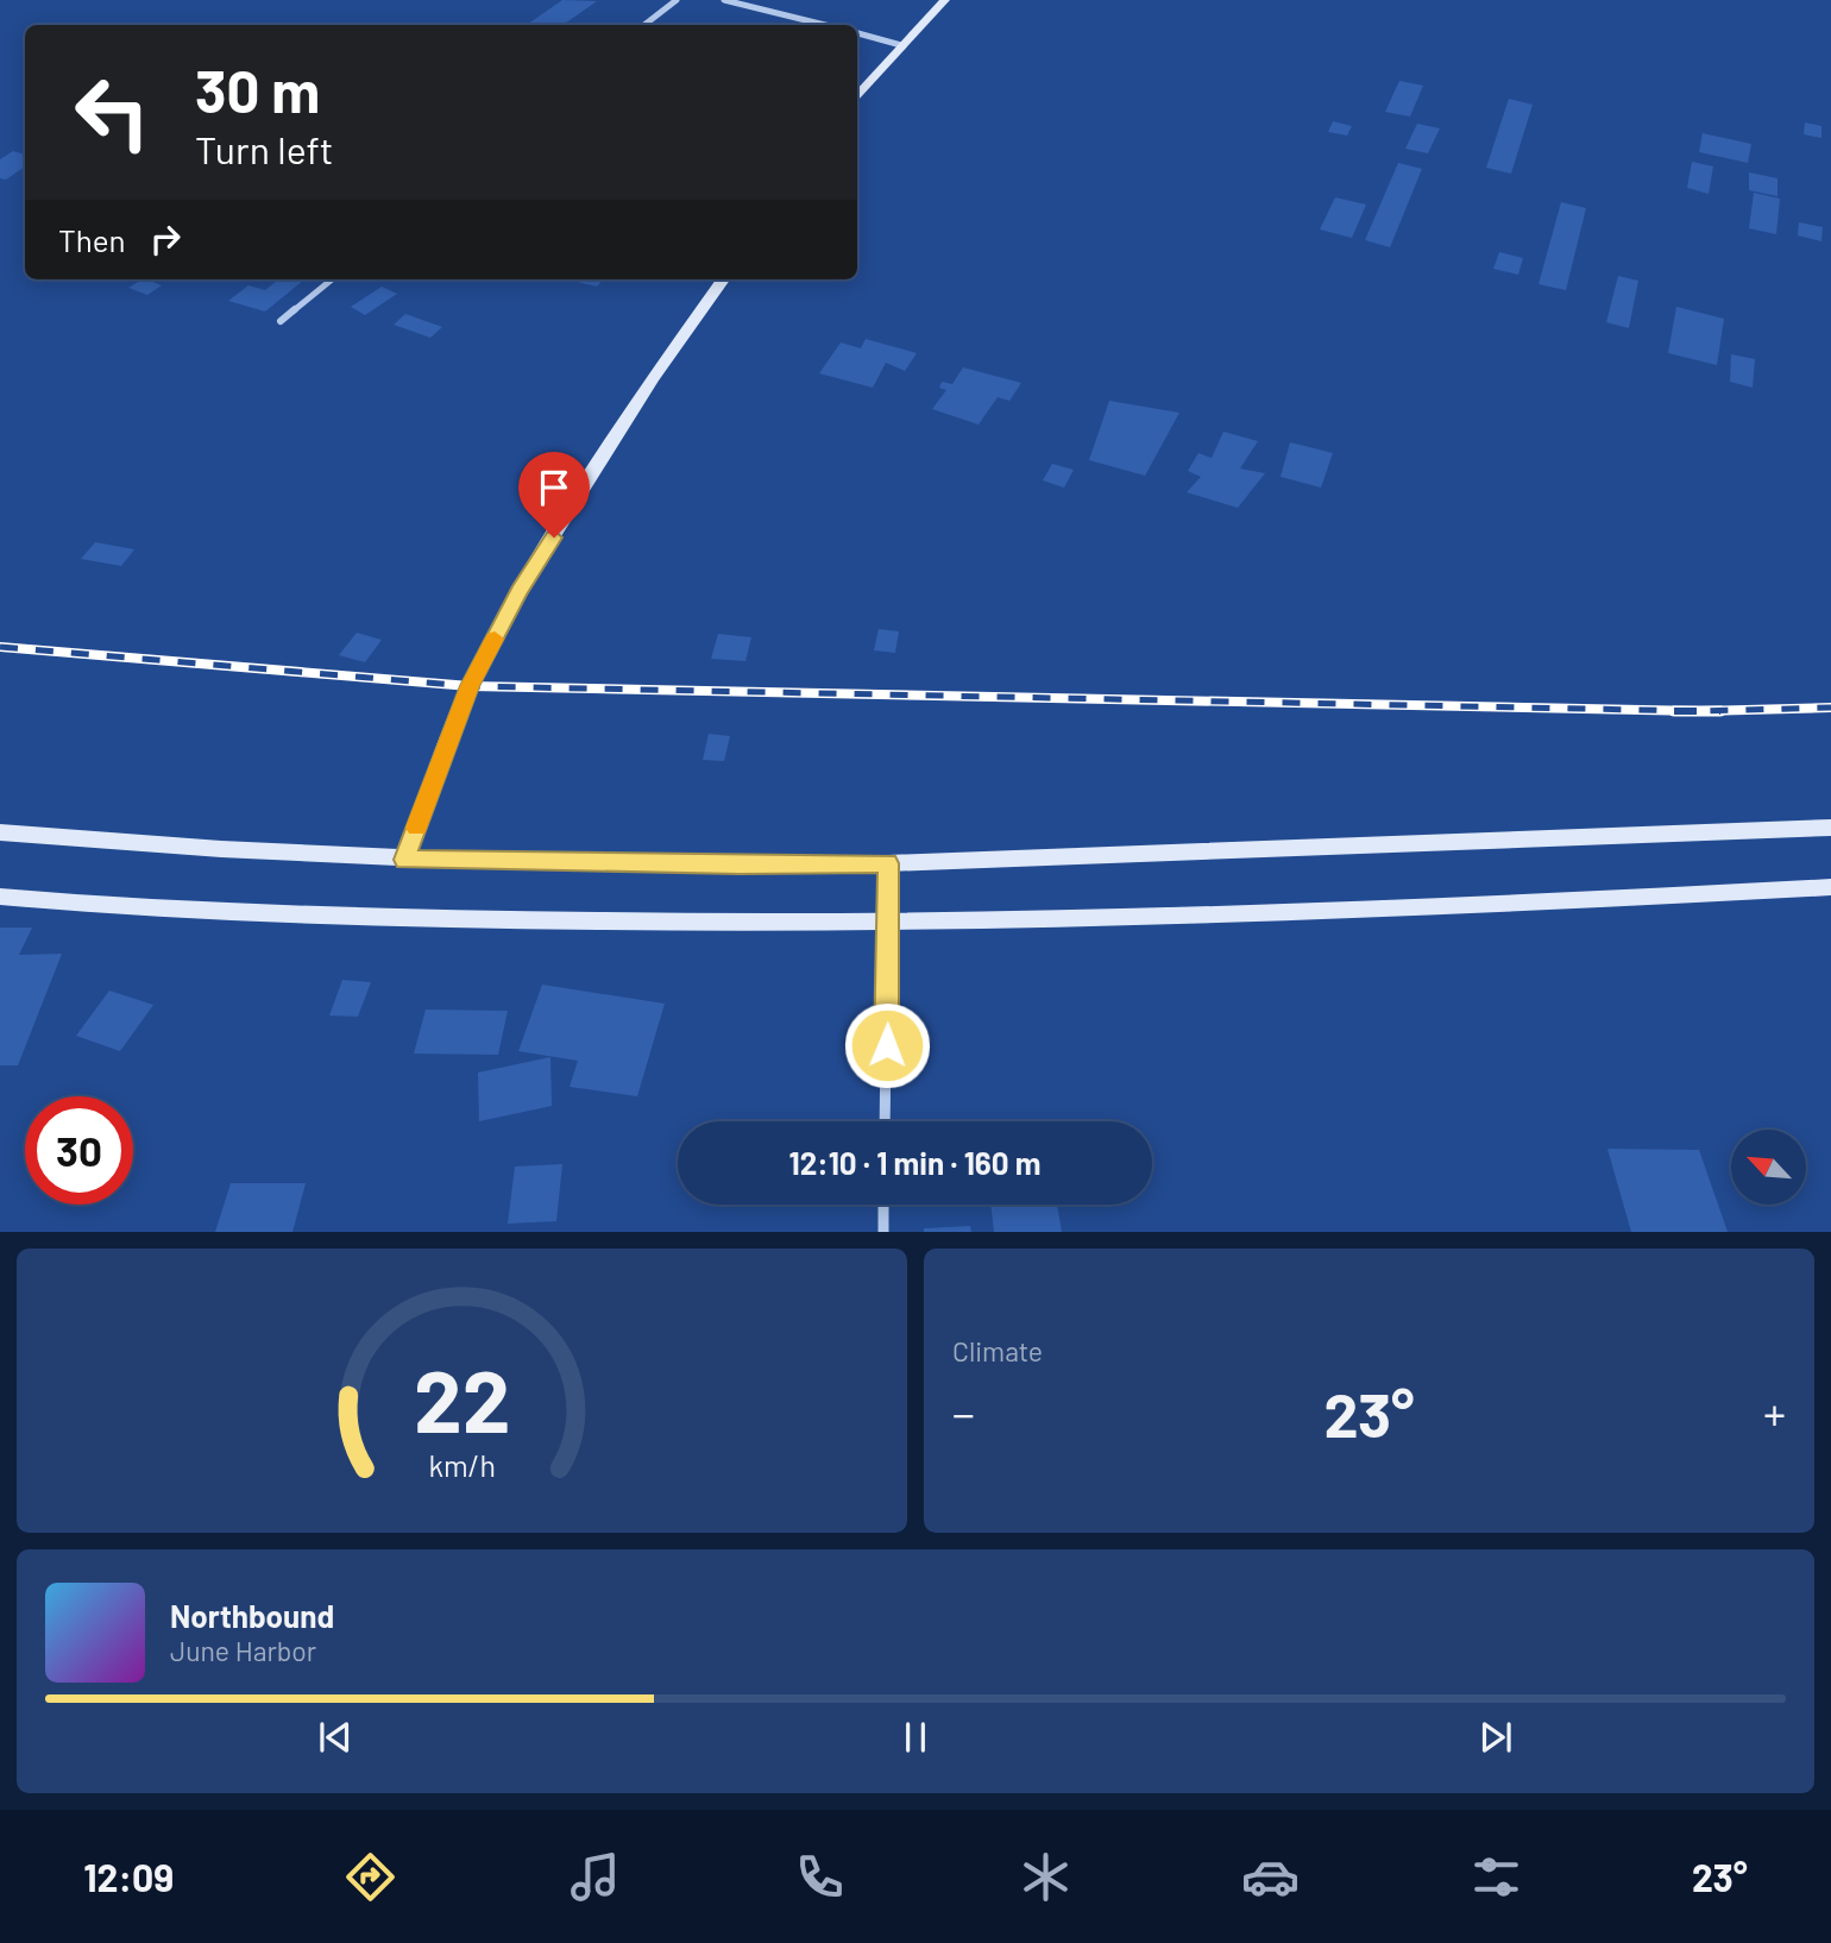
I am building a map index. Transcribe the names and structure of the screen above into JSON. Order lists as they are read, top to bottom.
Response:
{
  "north": "top left",
  "page": {
    "turn": ["30 m", "Turn left"],
    "then": "Then",
    "limit": "30",
    "trip": "12:10 · 1 min · 160 m",
    "tile": "Climate",
    "heat": ["−", "23°", "+"],
    "song": ["Northbound", "June Harbor"],
    "tabs": ["12:09", "23°"],
    "gauge": ["22", "km/h"]
  }
}
